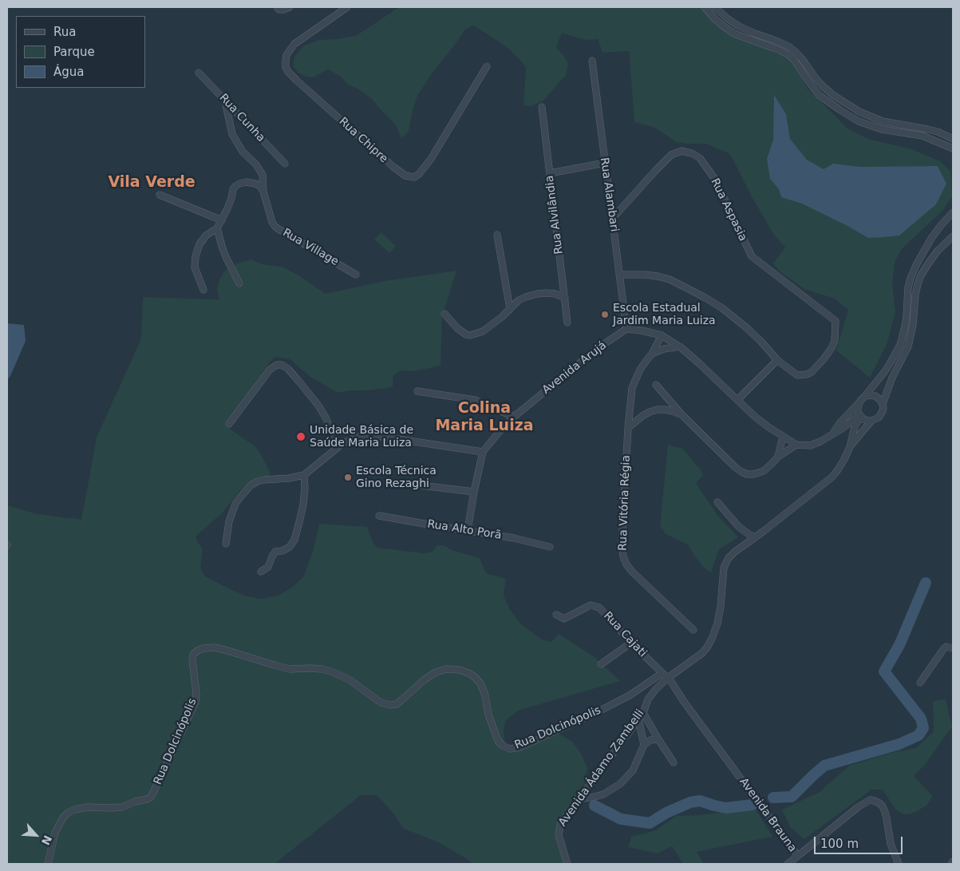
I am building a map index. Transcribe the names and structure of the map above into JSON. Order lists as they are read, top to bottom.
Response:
{
  "streets": {
    "street": [
      "Rua Cunha",
      "Rua Chipre",
      "Rua Alambari",
      "Rua Aspasia",
      "Rua Alvilândia",
      "Rua Village",
      "Avenida Arujá",
      "Rua Vitória Régia",
      "Rua Alto Porã",
      "Rua Cajati",
      "Rua Dolcinópolis",
      "Avenida Ádamo Zambelli",
      "Avenida Brauna"
    ]
  },
  "crossings": [
    ["Rua Cunha", "Rua Village"],
    ["Rua Alambari", "Rua Aspasia"],
    ["Rua Alambari", "Avenida Arujá"],
    ["Rua Cajati", "Rua Dolcinópolis"],
    ["Rua Cajati", "Avenida Ádamo Zambelli"],
    ["Rua Cajati", "Avenida Brauna"],
    ["Avenida Ádamo Zambelli", "Avenida Brauna"]
  ],
  "districts": ["Vila Verde", "Colina Maria Luiza"],
  "places": ["Escola Estadual Jardim Maria Luiza", "Unidade Básica de Saúde Maria Luiza", "Escola Técnica Gino Rezaghi"],
  "legend": ["Rua", "Parque", "Água"],
  "scale_bar": "100 m",
  "north": "bottom right"
}
